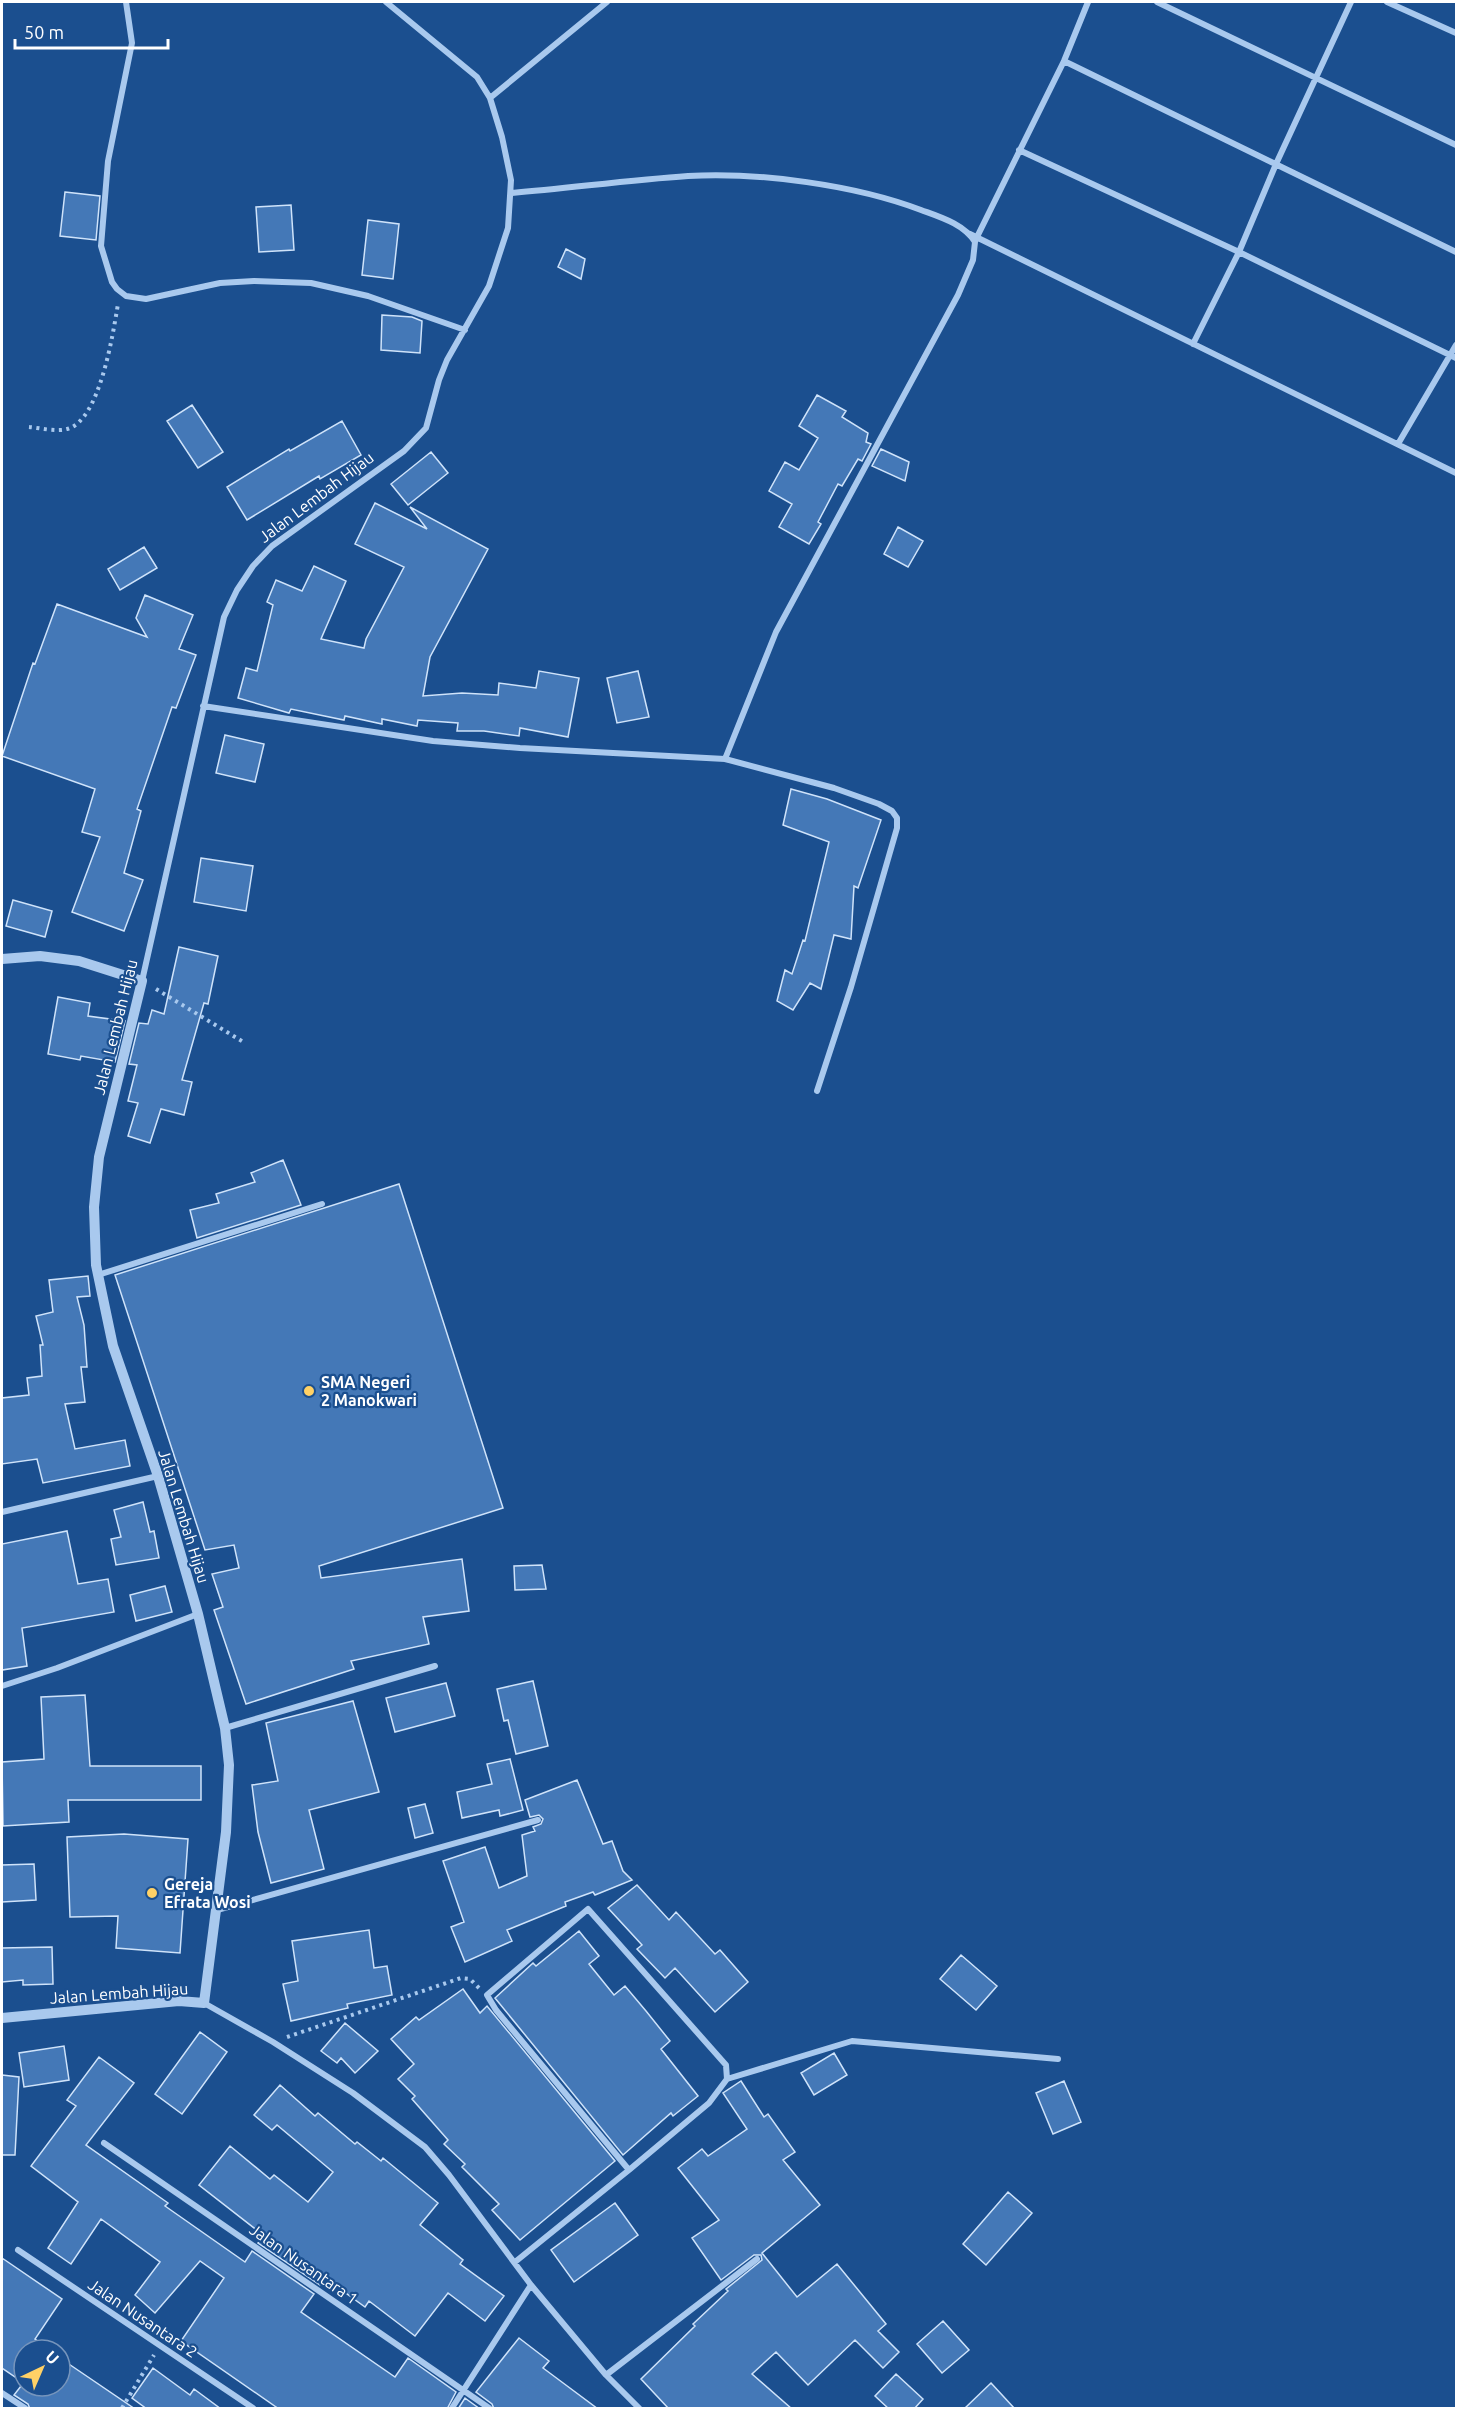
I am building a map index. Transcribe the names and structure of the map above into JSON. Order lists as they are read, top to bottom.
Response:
{
  "streets": {
    "street": ["Jalan Lembah Hijau", "Jalan Nusantara 1", "Jalan Nusantara 2"]
  },
  "places": ["SMA Negeri 2 Manokwari", "Gereja Efrata Wosi"],
  "scale_bar": "50 m",
  "north": "top right"
}
